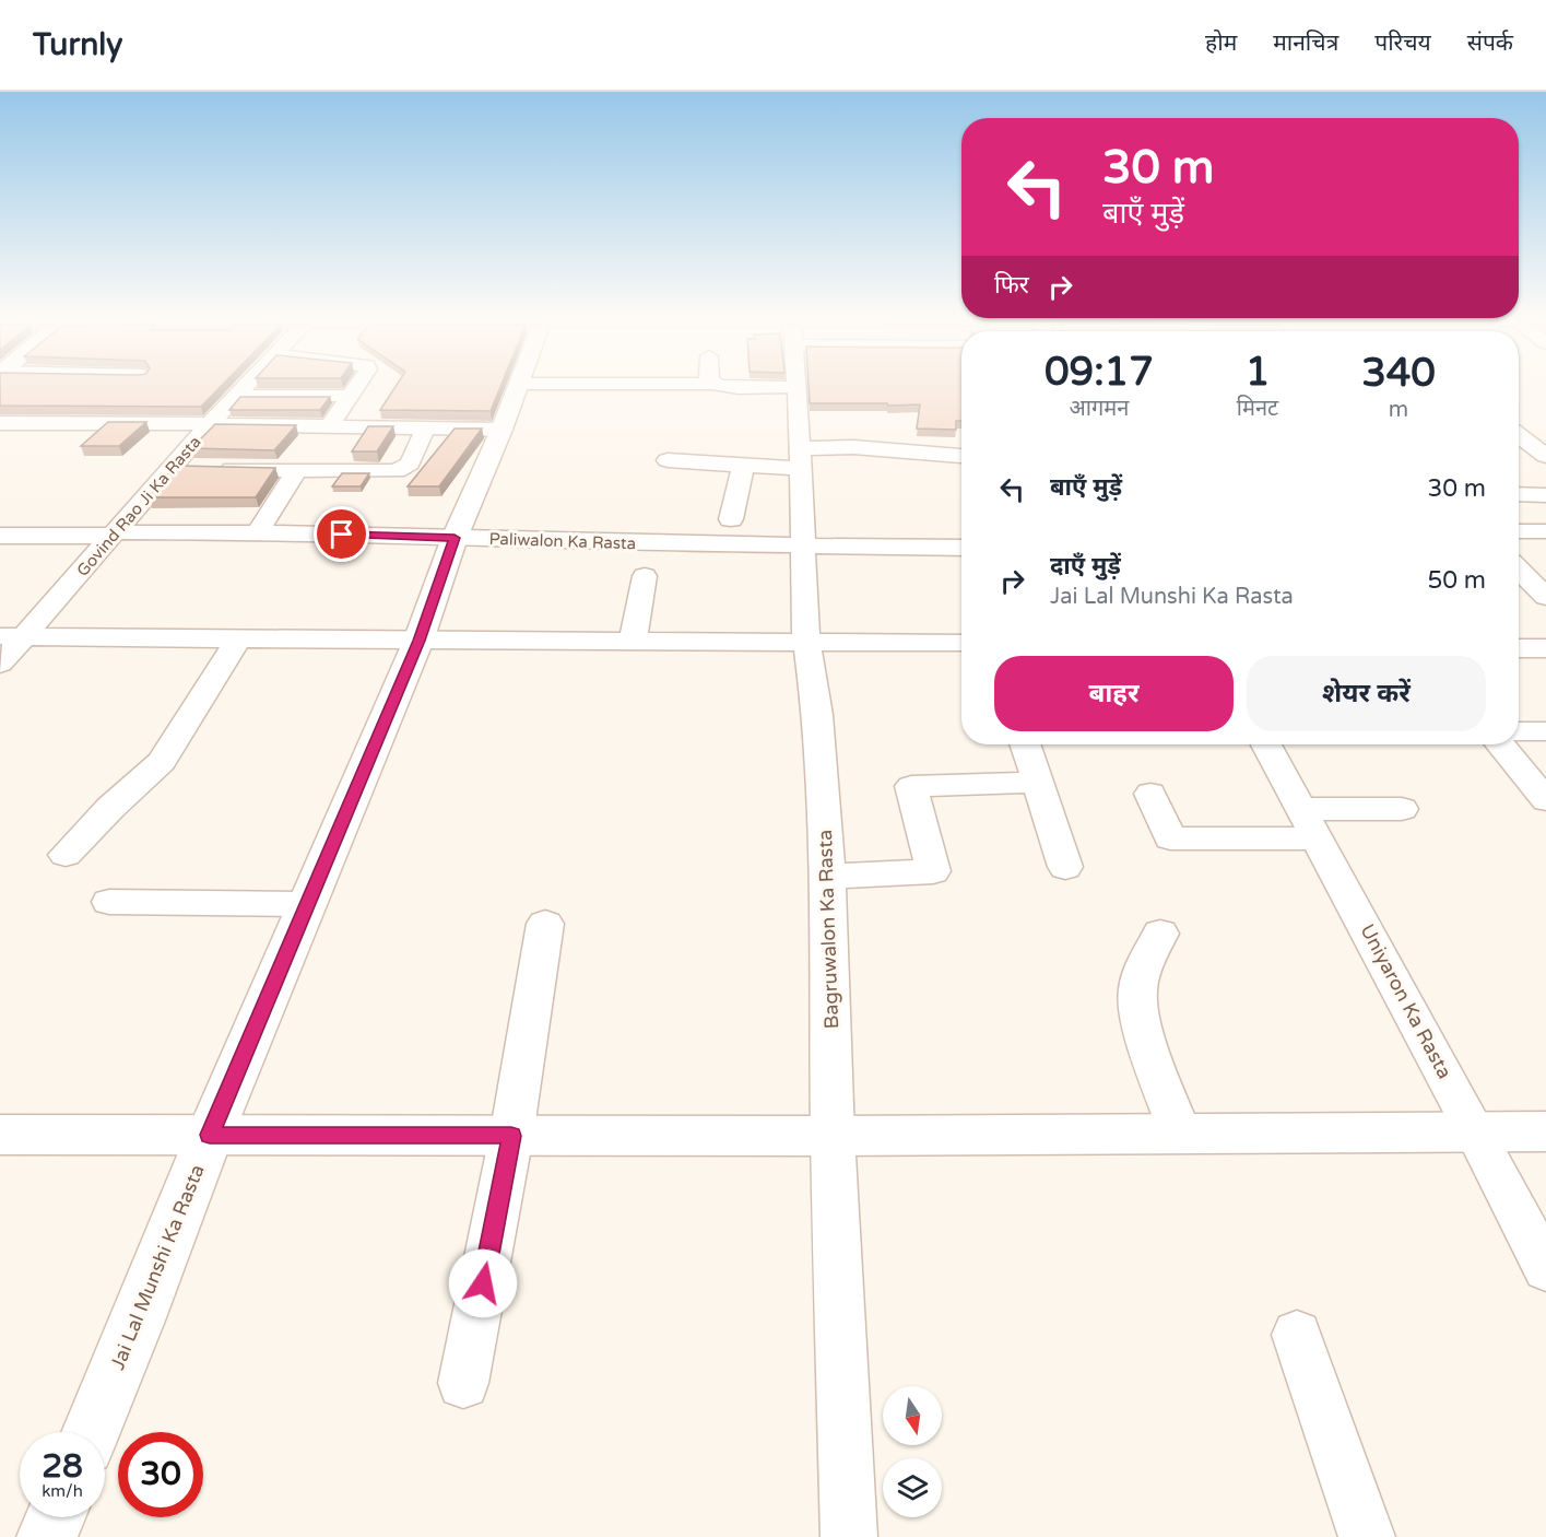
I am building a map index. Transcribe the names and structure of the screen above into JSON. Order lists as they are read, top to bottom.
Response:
{
  "streets": {
    "main road": ["Jai Lal Munshi Ka Rasta"],
    "street": [
      "Govind Rao Ji Ka Rasta",
      "Paliwalon Ka Rasta",
      "Bagruwalon Ka Rasta",
      "Uniyaron Ka Rasta"
    ]
  },
  "crossings": [
    ["Govind Rao Ji Ka Rasta", "Paliwalon Ka Rasta"],
    ["Paliwalon Ka Rasta", "Bagruwalon Ka Rasta"],
    ["Paliwalon Ka Rasta", "Jai Lal Munshi Ka Rasta"]
  ],
  "north": "bottom",
  "page": {
    "header": "Turnly",
    "nav": [
      "होम",
      "मानचित्र",
      "परिचय",
      "संपर्क"
    ],
    "turn": ["30 m", "बाएँ मुड़ें"],
    "then": "फिर",
    "eta": [
      "09:17",
      "आगमन",
      "1",
      "मिनट",
      "340",
      "m"
    ],
    "list": [
      {
        "name": "बाएँ मुड़ें",
        "value": "30 m"
      },
      {
        "name": "दाएँ मुड़ें",
        "note": "Jai Lal Munshi Ka Rasta",
        "value": "50 m"
      }
    ],
    "buttons": ["बाहर", "शेयर करें"],
    "speed": "28 km/h",
    "limit": "30"
  }
}
